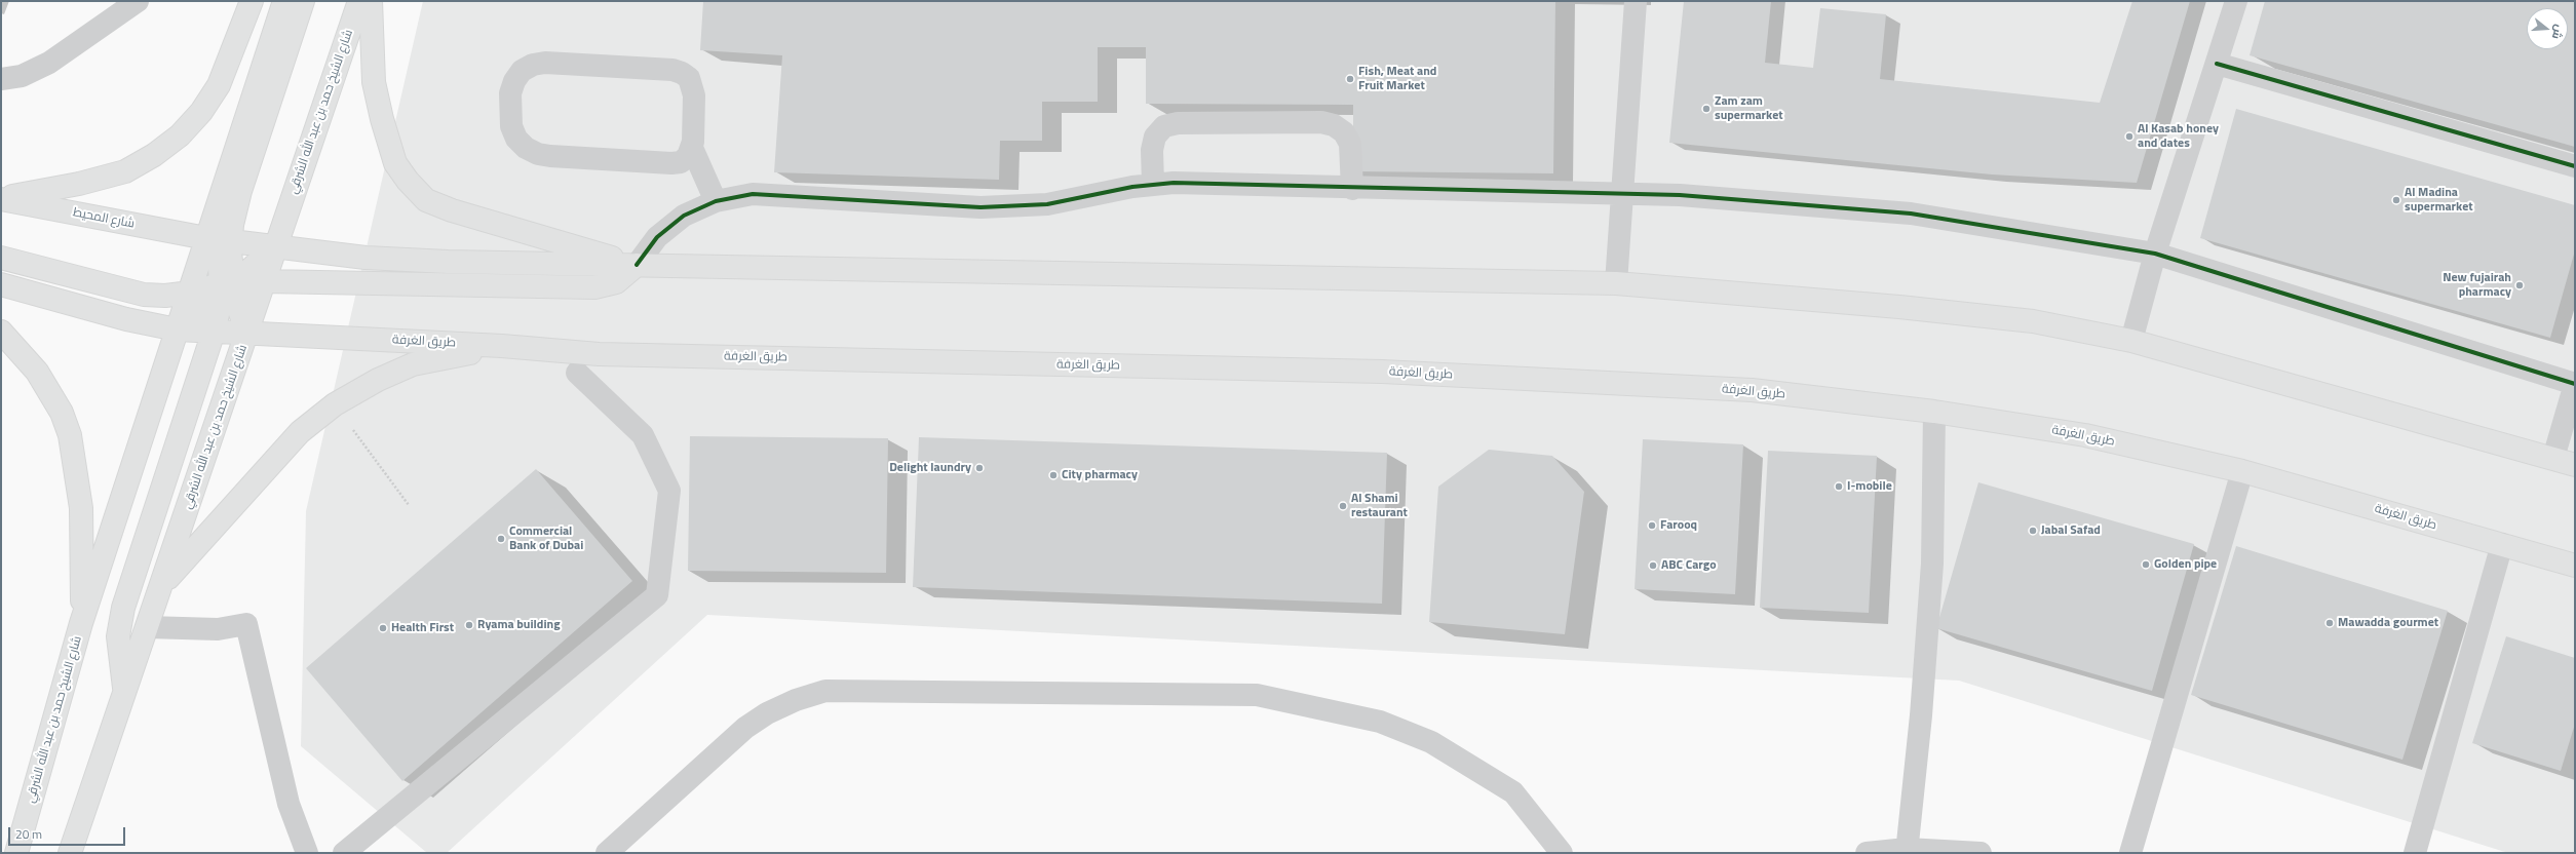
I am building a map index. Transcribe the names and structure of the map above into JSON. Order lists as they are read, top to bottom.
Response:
{
  "streets": {
    "highway": ["شارع الشيخ حمد بن عبد الله الشرقي", "شارع المحيط", "طريق الغرفة"]
  },
  "crossings": [
    ["شارع الشيخ حمد بن عبد الله الشرقي", "شارع المحيط"],
    ["شارع الشيخ حمد بن عبد الله الشرقي", "طريق الغرفة"]
  ],
  "places": [
    "Fish, Meat and Fruit Market",
    "Zam zam supermarket",
    "Al Kasab honey and dates",
    "Al Madina supermarket",
    "New fujairah pharmacy",
    "Delight laundry",
    "City pharmacy",
    "I-mobile",
    "Al Shami restaurant",
    "Farooq",
    "Jabal Safad",
    "Commercial Bank of Dubai",
    "Golden pipe",
    "ABC Cargo",
    "Mawadda gourmet",
    "Ryama building",
    "Health First"
  ],
  "scale_bar": "20 m",
  "north": "right"
}
